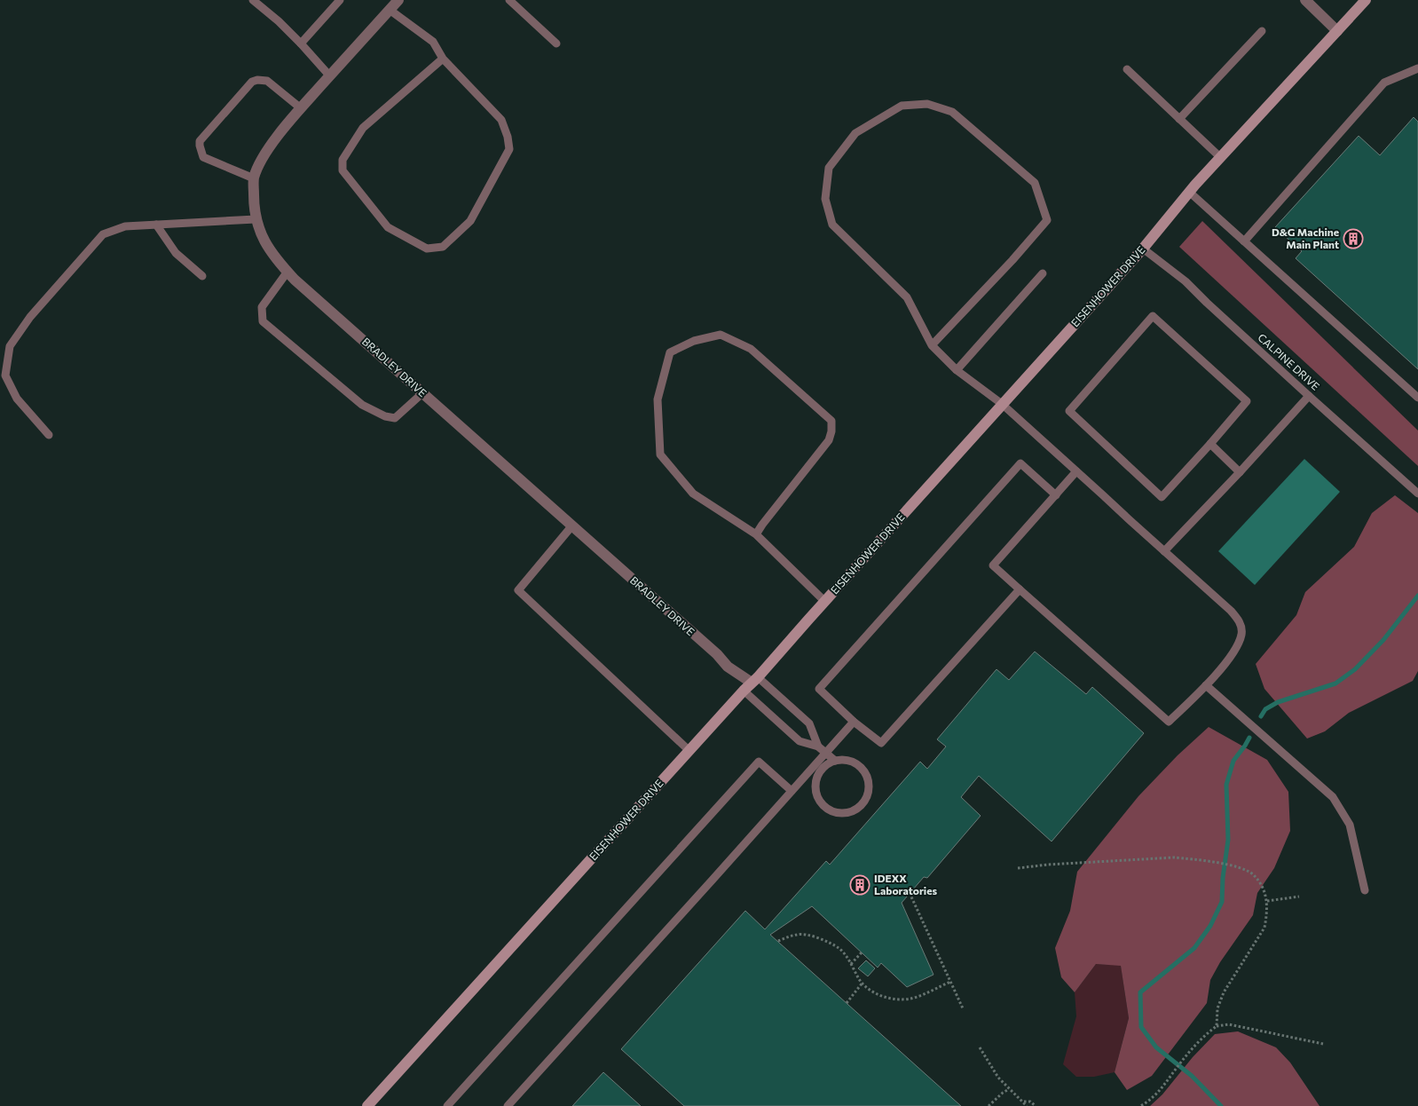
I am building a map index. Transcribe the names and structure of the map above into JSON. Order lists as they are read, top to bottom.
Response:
{
  "streets": {
    "street": ["EISENHOWER DRIVE", "BRADLEY DRIVE"],
    "lane": ["CALPINE DRIVE"]
  },
  "crossings": [
    ["EISENHOWER DRIVE", "CALPINE DRIVE"],
    ["EISENHOWER DRIVE", "BRADLEY DRIVE"]
  ],
  "places": {
    "building": ["D&G Machine Main Plant", "IDEXX Laboratories"]
  }
}
